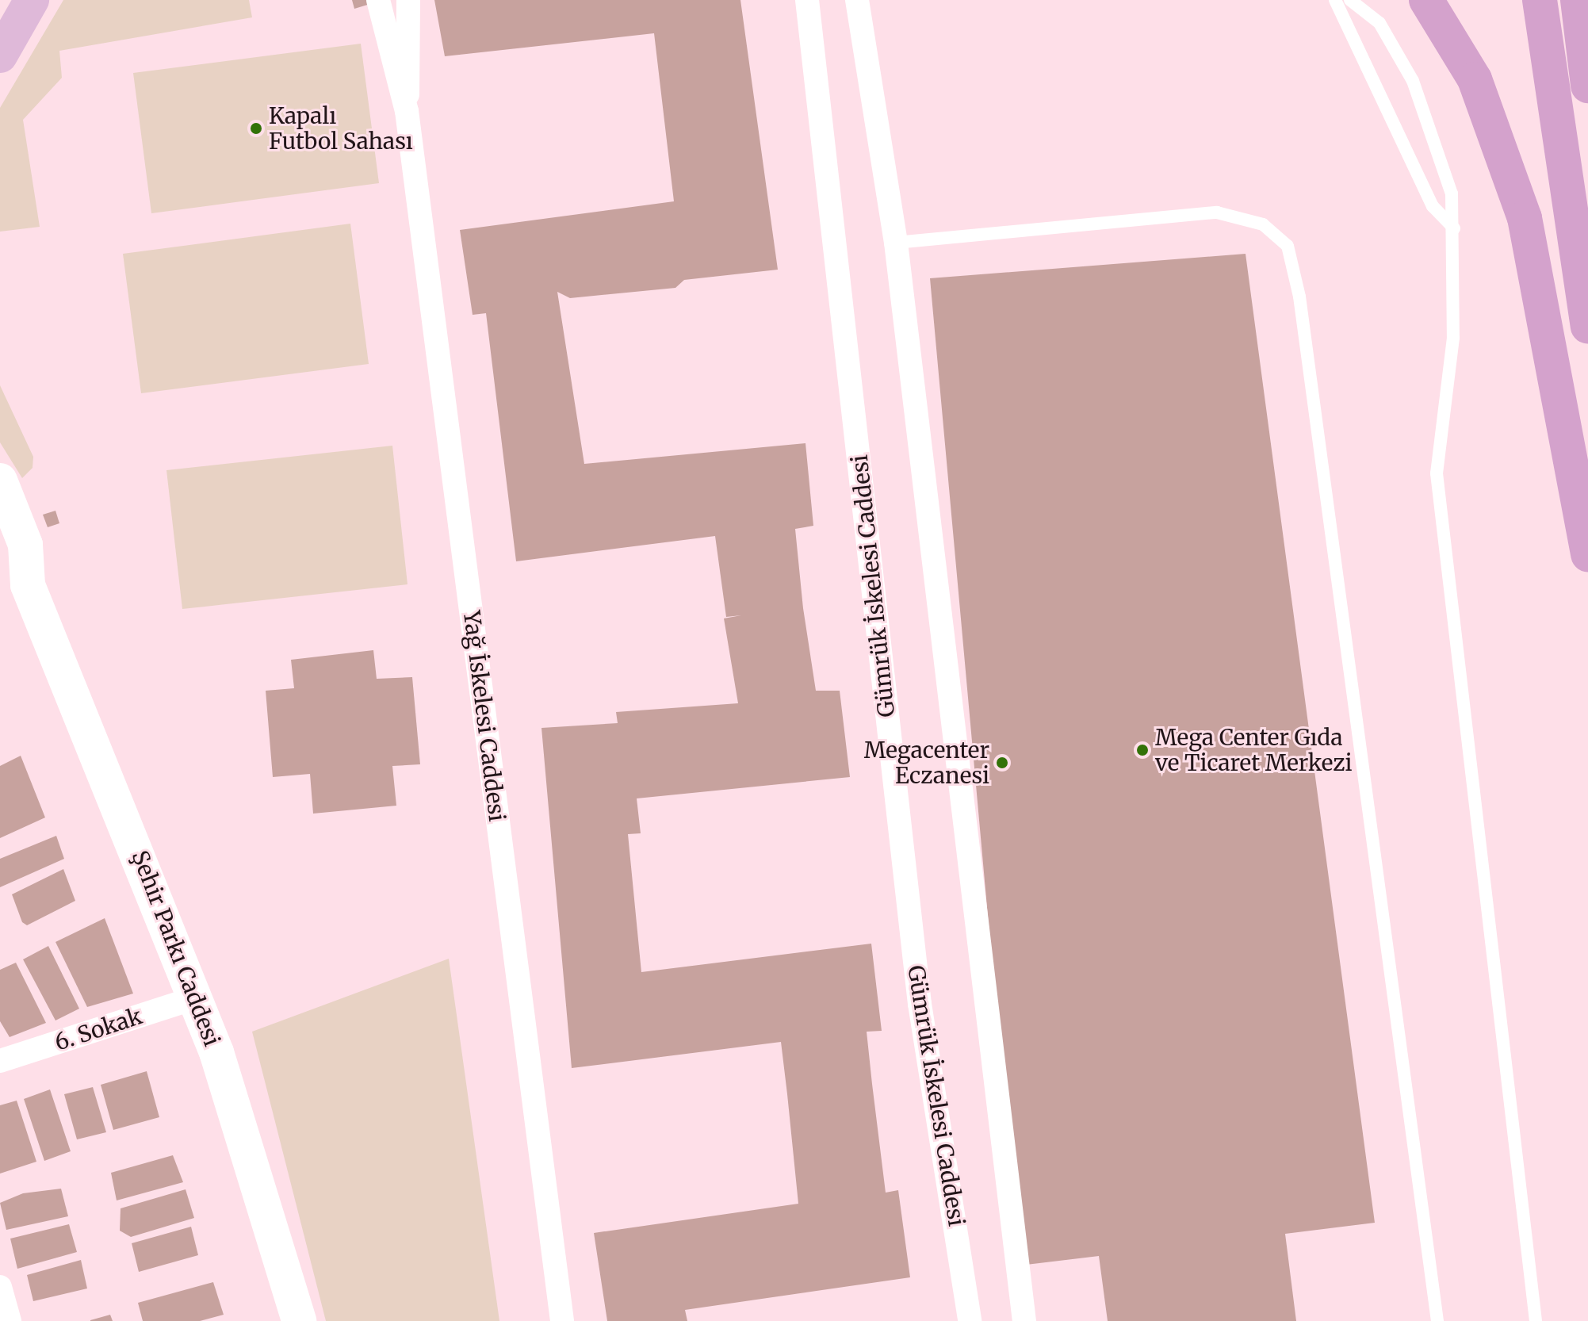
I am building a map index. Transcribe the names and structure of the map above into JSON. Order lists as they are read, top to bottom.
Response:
{
  "streets": {
    "main road": ["Şehir Parkı Caddesi"],
    "street": ["Gümrük İskelesi Caddesi", "Yağ İskelesi Caddesi", "6. Sokak"]
  },
  "crossings": [
    ["Şehir Parkı Caddesi", "6. Sokak"]
  ],
  "places": ["Kapalı Futbol Sahası", "Mega Center Gıda ve Ticaret Merkezi", "Megacenter Eczanesi"]
}
